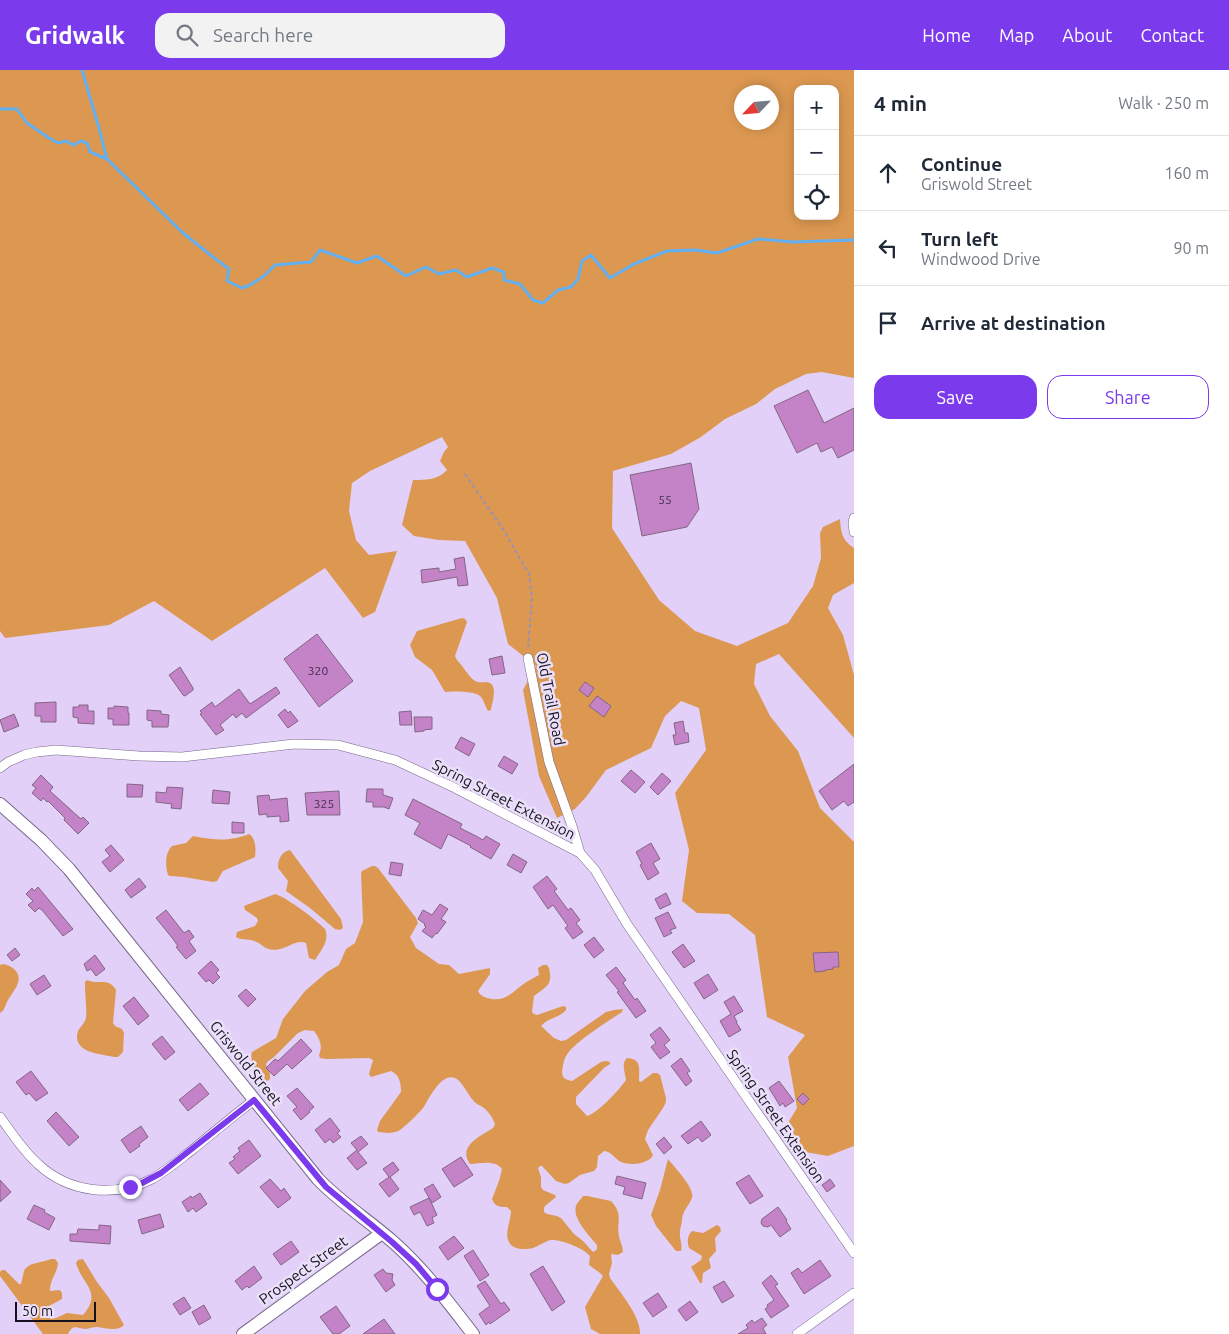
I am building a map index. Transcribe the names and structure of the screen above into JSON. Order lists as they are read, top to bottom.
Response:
{
  "streets": {
    "main road": ["Griswold Street", "Prospect Street"],
    "street": ["Old Trail Road", "Spring Street Extension"]
  },
  "crossings": [
    ["Old Trail Road", "Spring Street Extension"],
    ["Griswold Street", "Prospect Street"]
  ],
  "house_numbers": ["55", "320", "325"],
  "scale_bar": "50 m",
  "north": "bottom left",
  "page": {
    "header": "Gridwalk",
    "search": "Search here",
    "nav": [
      "Home",
      "Map",
      "About",
      "Contact"
    ],
    "heading": ["4 min", "Walk · 250 m"],
    "map_buttons": ["+", "−"],
    "list": [
      ["Continue", "Griswold Street", "160 m"],
      ["Turn left", "Windwood Drive", "90 m"],
      "Arrive at destination"
    ],
    "buttons": ["Save", "Share"],
    "scale": "50 m"
  }
}
